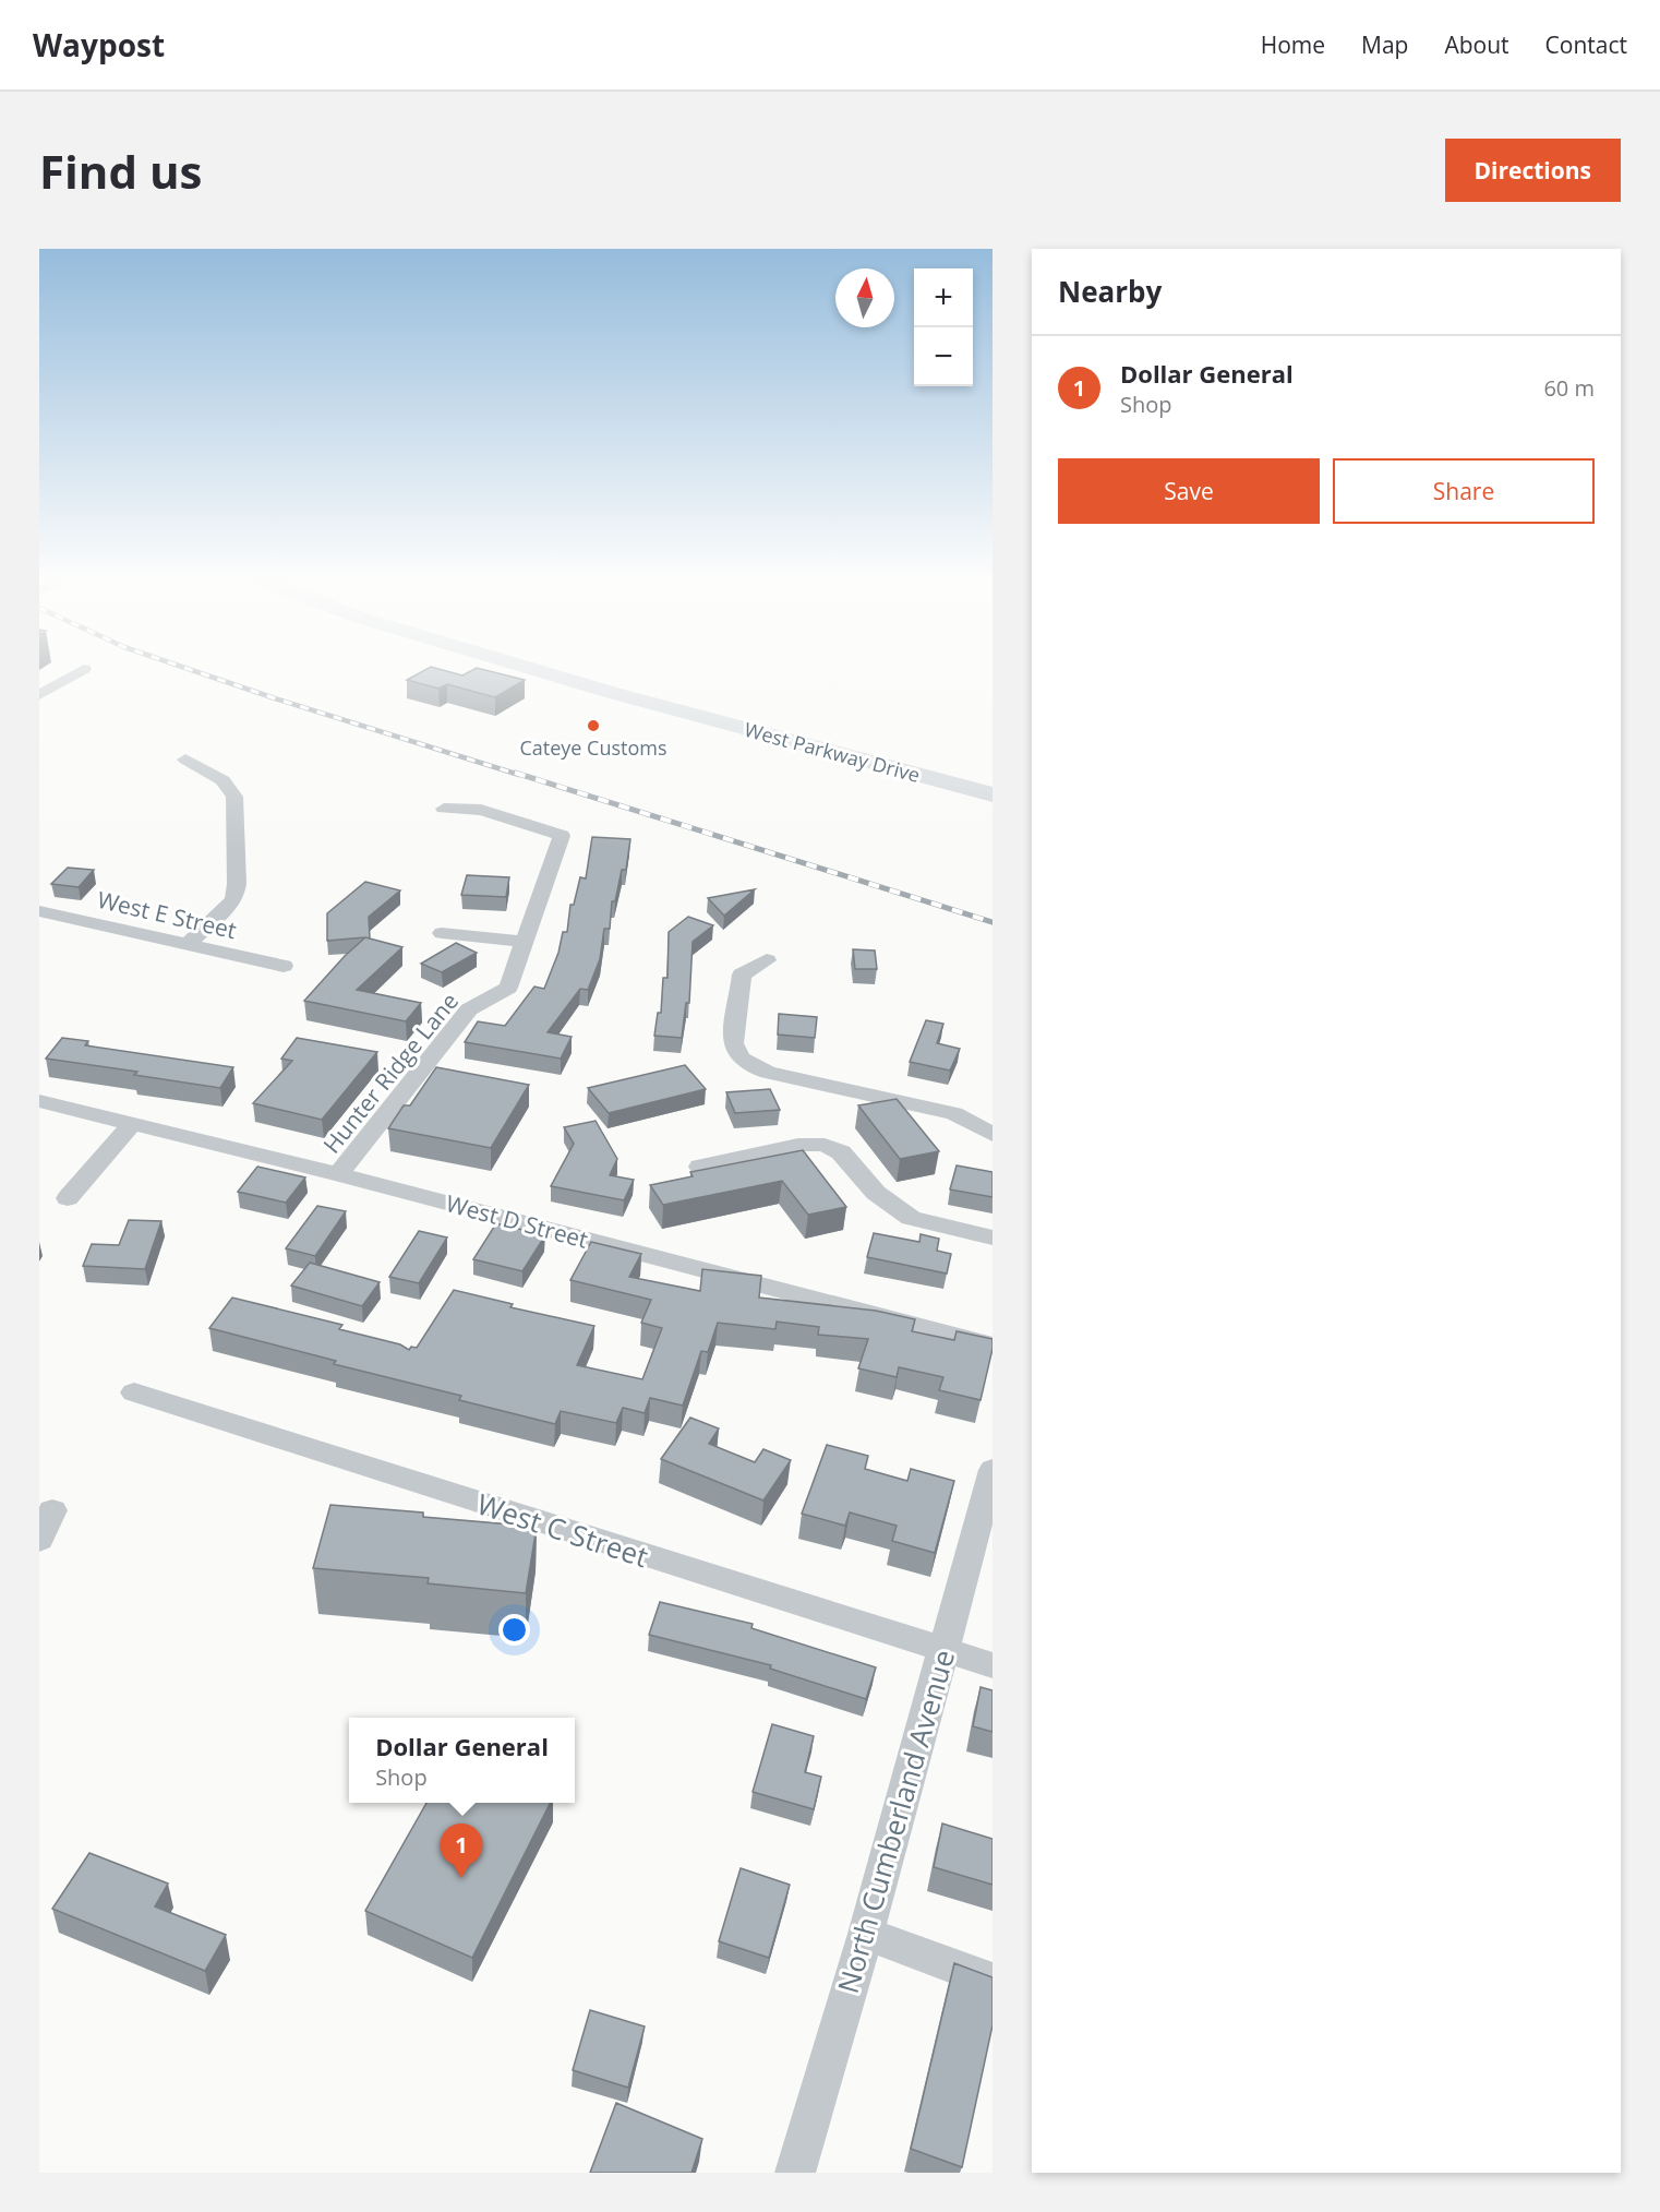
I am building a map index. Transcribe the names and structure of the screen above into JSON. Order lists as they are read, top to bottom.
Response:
{
  "streets": {
    "main road": ["West Parkway Drive"],
    "street": [
      "West E Street",
      "Hunter Ridge Lane",
      "West D Street",
      "West C Street",
      "North Cumberland Avenue"
    ]
  },
  "crossings": [
    ["Hunter Ridge Lane", "West D Street"],
    ["West C Street", "North Cumberland Avenue"]
  ],
  "places": ["Cateye Customs"],
  "north": "top",
  "page": {
    "header": "Waypost",
    "nav": [
      "Home",
      "Map",
      "About",
      "Contact"
    ],
    "buttons": [
      "Directions",
      ["Save", "Share"]
    ],
    "title": "Find us",
    "heading": "Nearby",
    "map_buttons": ["+", "−"],
    "list": [
      {
        "mark": "1",
        "name": "Dollar General",
        "note": "Shop",
        "value": "60 m"
      }
    ],
    "popup": ["Dollar General", "Shop"],
    "pins": "1"
  }
}
